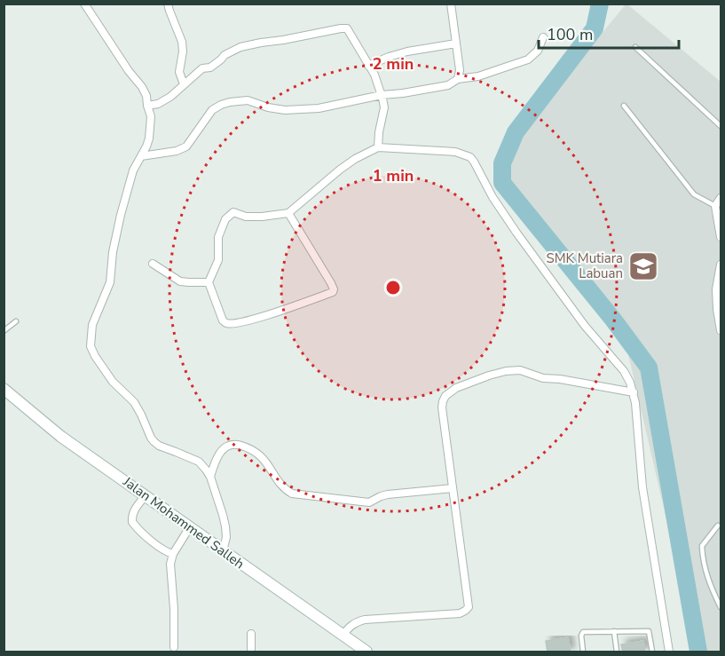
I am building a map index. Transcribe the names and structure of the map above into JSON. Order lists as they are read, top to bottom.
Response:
{
  "streets": {
    "main road": ["Jalan Mohammed Salleh"]
  },
  "places": {
    "school or university": ["SMK Mutiara Labuan"]
  },
  "scale_bar": "100 m",
  "rings": ["2 min", "1 min"]
}
